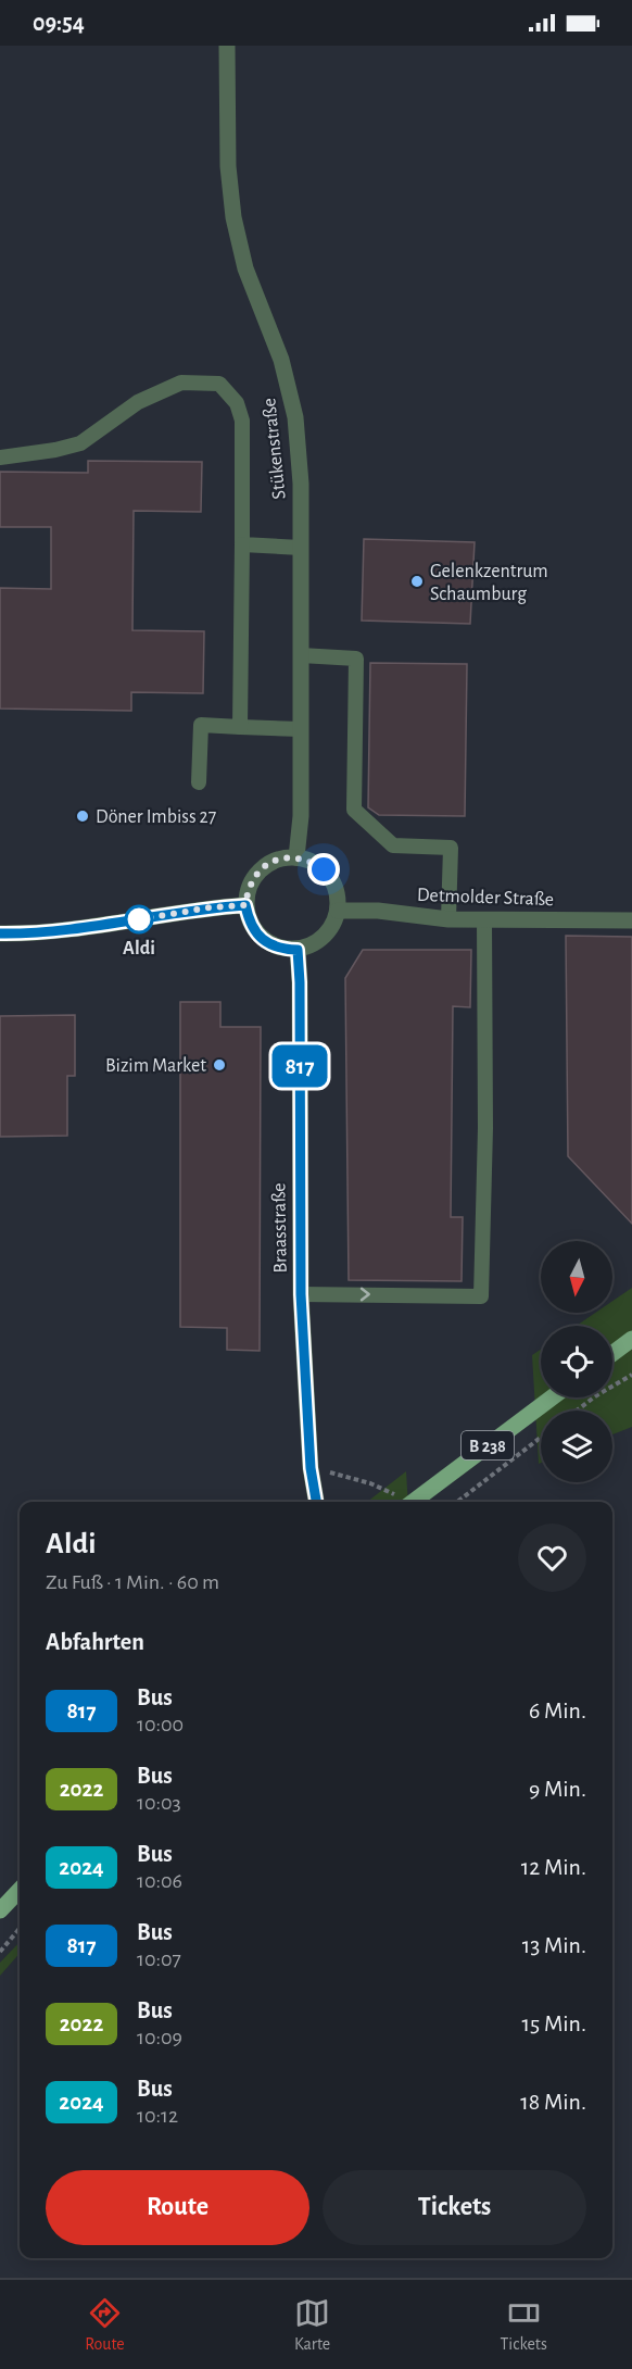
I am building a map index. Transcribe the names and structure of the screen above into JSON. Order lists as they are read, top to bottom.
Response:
{
  "streets": {
    "main road": ["B 238"],
    "street": ["Stükenstraße", "Detmolder Straße", "Braasstraße"]
  },
  "crossings": [
    ["Stükenstraße", "Detmolder Straße"],
    ["Stükenstraße", "Braasstraße"],
    ["Detmolder Straße", "Braasstraße"]
  ],
  "places": [
    "Gelenkzentrum Schaumburg",
    "Döner Imbiss 27",
    "Aldi",
    "Bizim Market"
  ],
  "lines": ["bus line 817"],
  "north": "bottom",
  "page": {
    "status": "09:54",
    "on_map": "817",
    "heading": [
      ["Aldi", "Zu Fuß · 1 Min. · 60 m"],
      "Abfahrten"
    ],
    "list": [
      {
        "mark": "817",
        "name": "Bus",
        "note": "10:00",
        "value": "6 Min."
      },
      {
        "mark": "2022",
        "name": "Bus",
        "note": "10:03",
        "value": "9 Min."
      },
      {
        "mark": "2024",
        "name": "Bus",
        "note": "10:06",
        "value": "12 Min."
      },
      {
        "mark": "817",
        "name": "Bus",
        "note": "10:07",
        "value": "13 Min."
      },
      {
        "mark": "2022",
        "name": "Bus",
        "note": "10:09",
        "value": "15 Min."
      },
      {
        "mark": "2024",
        "name": "Bus",
        "note": "10:12",
        "value": "18 Min."
      }
    ],
    "buttons": ["Route", "Tickets"],
    "tabs": ["Route", "Karte", "Tickets"]
  }
}
